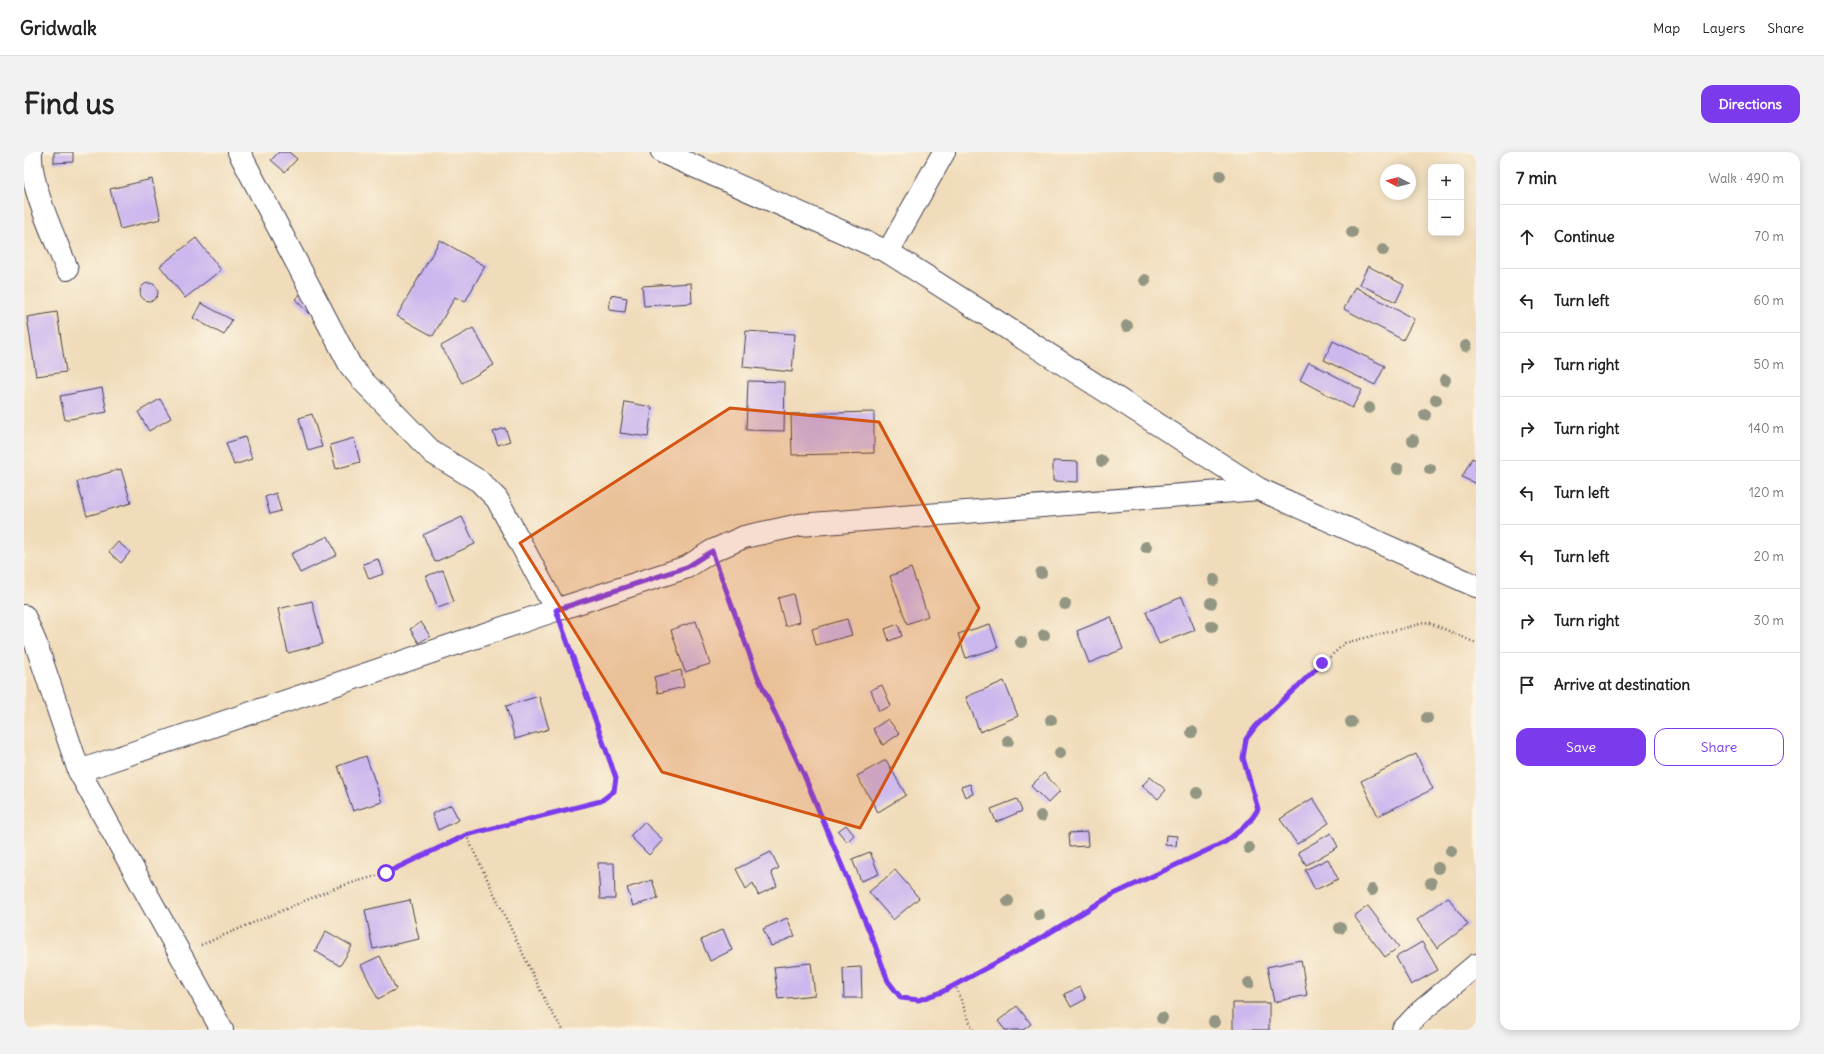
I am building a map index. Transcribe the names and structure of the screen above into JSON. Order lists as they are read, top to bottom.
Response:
{
  "north": "left",
  "page": {
    "header": "Gridwalk",
    "nav": ["Map", "Layers", "Share"],
    "buttons": [
      "Directions",
      ["Save", "Share"]
    ],
    "title": "Find us",
    "heading": ["7 min", "Walk · 490 m"],
    "map_buttons": ["+", "−"],
    "list": [
      ["Continue", "70 m"],
      ["Turn left", "60 m"],
      ["Turn right", "50 m"],
      ["Turn right", "140 m"],
      ["Turn left", "120 m"],
      ["Turn left", "20 m"],
      ["Turn right", "30 m"],
      "Arrive at destination"
    ]
  }
}
